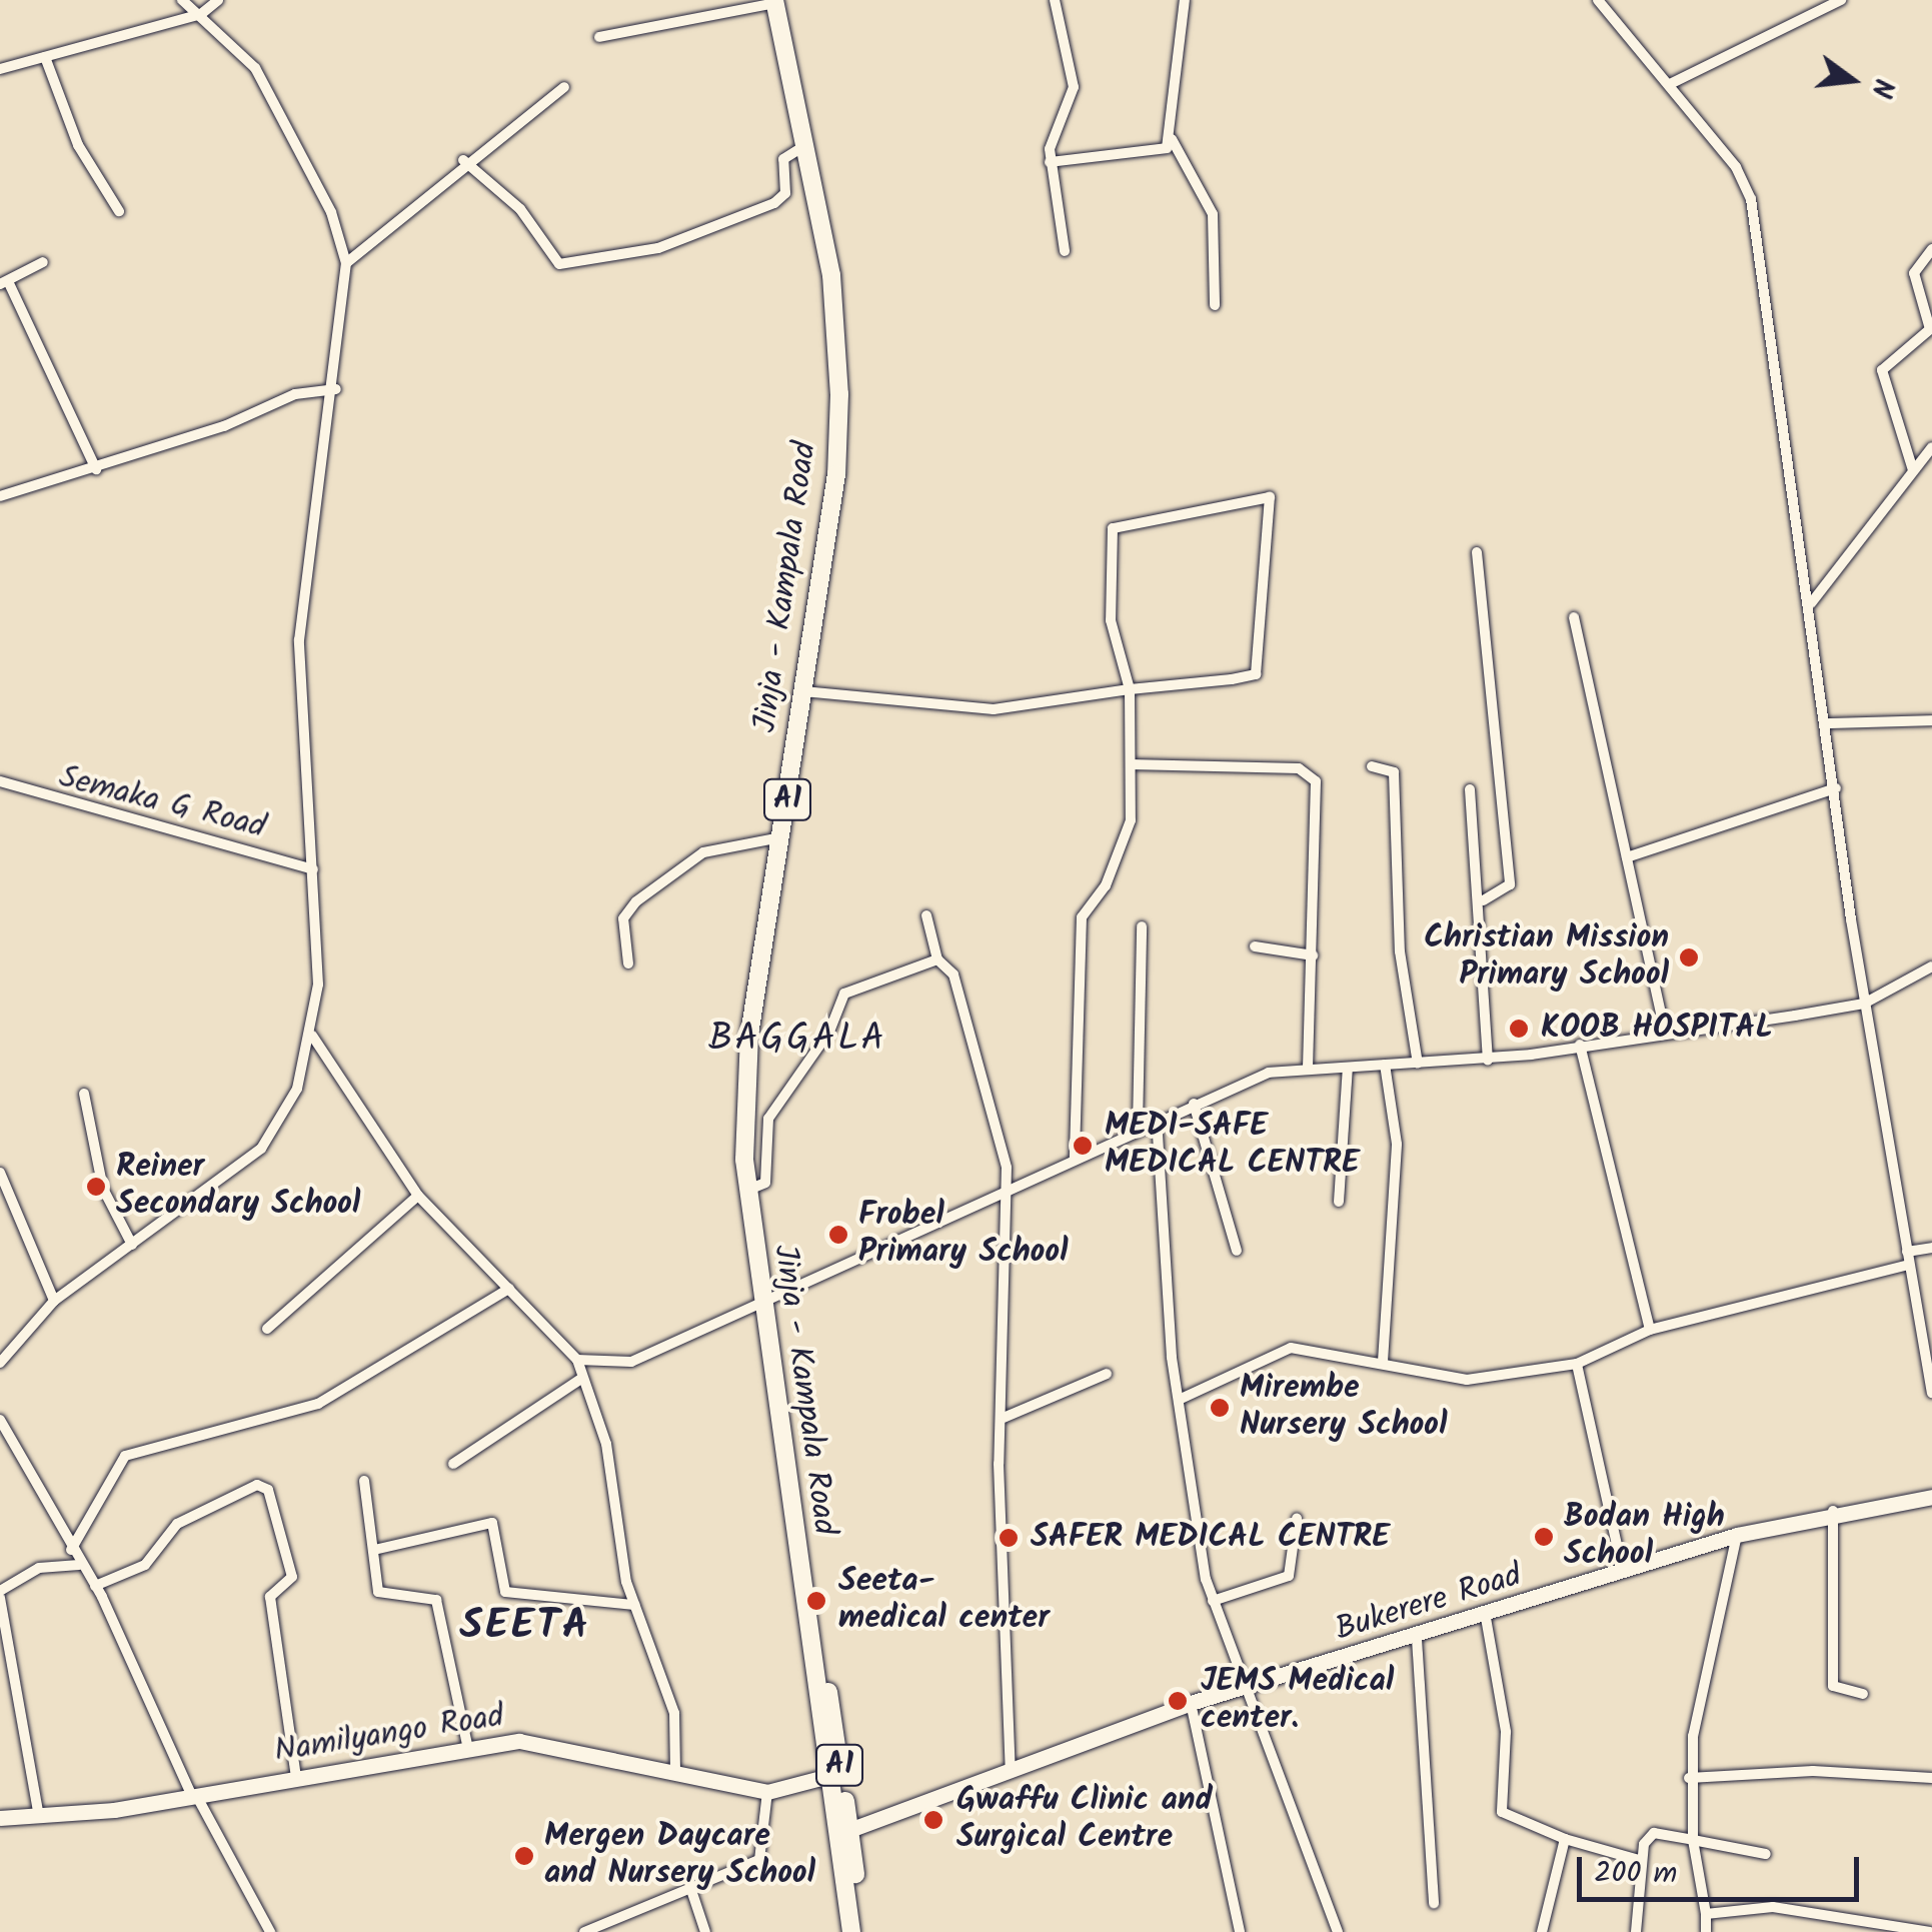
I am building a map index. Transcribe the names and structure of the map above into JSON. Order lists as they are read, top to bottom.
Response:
{
  "streets": {
    "highway": ["Jinja - Kampala Road", "A1"],
    "main road": ["Bukerere Road", "Namilyango Road"],
    "street": ["Semaka G Road"]
  },
  "crossings": [
    ["Jinja - Kampala Road", "Bukerere Road"],
    ["Jinja - Kampala Road", "Namilyango Road"]
  ],
  "districts": ["BAGGALA", "SEETA"],
  "places": [
    "Christian Mission Primary School",
    "KOOB HOSPITAL",
    "MEDI-SAFE MEDICAL CENTRE",
    "Reiner Secondary School",
    "Frobel Primary School",
    "Mirembe Nursery School",
    "Bodan High School",
    "SAFER MEDICAL CENTRE",
    "Seeta- medical center",
    "JEMS Medical center.",
    "Gwaffu Clinic and Surgical Centre",
    "Mergen Daycare and Nursery School"
  ],
  "scale_bar": "200 m",
  "north": "right"
}
